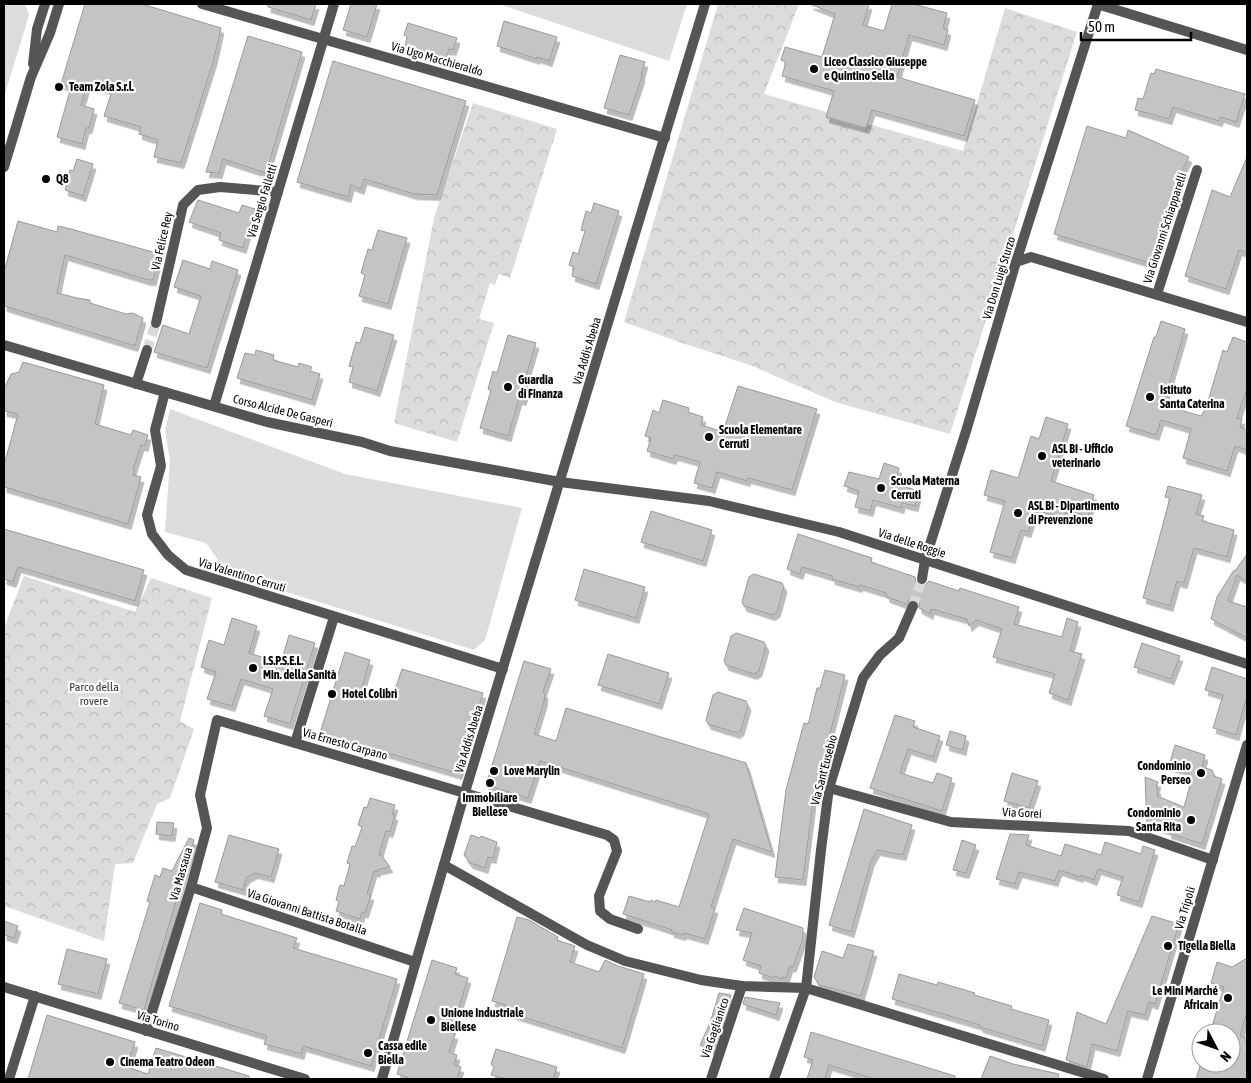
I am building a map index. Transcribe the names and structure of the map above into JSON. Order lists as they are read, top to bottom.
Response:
{
  "streets": {
    "street": [
      "Via Ugo Macchieraldo",
      "Via Sergio Falletti",
      "Via Giovanni Schiapparelli",
      "Via Felice Rey",
      "Via Don Luigi Sturzo",
      "Via Addis Abeba",
      "Corso Alcide De Gasperi",
      "Via delle Roggie",
      "Via Valentino Cerruti",
      "Via Ernesto Carpano",
      "Via Sant'Eusebio",
      "Via Gorei",
      "Via Massaua",
      "Via Tripoli",
      "Via Giovanni Battista Botalla",
      "Via Torino",
      "Via Gaglianico"
    ]
  },
  "crossings": [
    ["Via Ugo Macchieraldo", "Via Sergio Falletti"],
    ["Via Ugo Macchieraldo", "Via Addis Abeba"],
    ["Via Sergio Falletti", "Via Felice Rey"],
    ["Via Sergio Falletti", "Corso Alcide De Gasperi"],
    ["Via Giovanni Schiapparelli", "Via Don Luigi Sturzo"],
    ["Via Don Luigi Sturzo", "Via delle Roggie"],
    ["Via Addis Abeba", "Corso Alcide De Gasperi"],
    ["Via Addis Abeba", "Via delle Roggie"],
    ["Via Addis Abeba", "Via Valentino Cerruti"],
    ["Via Addis Abeba", "Via Ernesto Carpano"],
    ["Via Addis Abeba", "Via Giovanni Battista Botalla"],
    ["Corso Alcide De Gasperi", "Via delle Roggie"],
    ["Corso Alcide De Gasperi", "Via Valentino Cerruti"],
    ["Via Ernesto Carpano", "Via Massaua"],
    ["Via Sant'Eusebio", "Via Gorei"],
    ["Via Gorei", "Via Tripoli"],
    ["Via Massaua", "Via Giovanni Battista Botalla"],
    ["Via Massaua", "Via Torino"]
  ],
  "parks": ["Parco della rovere"],
  "places": [
    "Liceo Classico Giuseppe e Quintino Sella",
    "Team Zola S.r.l.",
    "Q8",
    "Guardia di Finanza",
    "Istituto Santa Caterina",
    "Scuola Elementare Cerruti",
    "ASL BI - Ufficio veterinario",
    "Scuola Materna Cerruti",
    "ASL BI - Dipartimento di Prevenzione",
    "I.S.P.S.E.L. Min. della Sanità",
    "Hotel Colibrì",
    "Love Marylin",
    "Condominio Perseo",
    "Immobiliare Biellese",
    "Condominio Santa Rita",
    "Tigella Biella",
    "Le Mini Marché Africain",
    "Unione Industriale Biellese",
    "Cassa edile Biella",
    "Cinema Teatro Odeon"
  ],
  "scale_bar": "50 m",
  "north": "bottom right"
}
